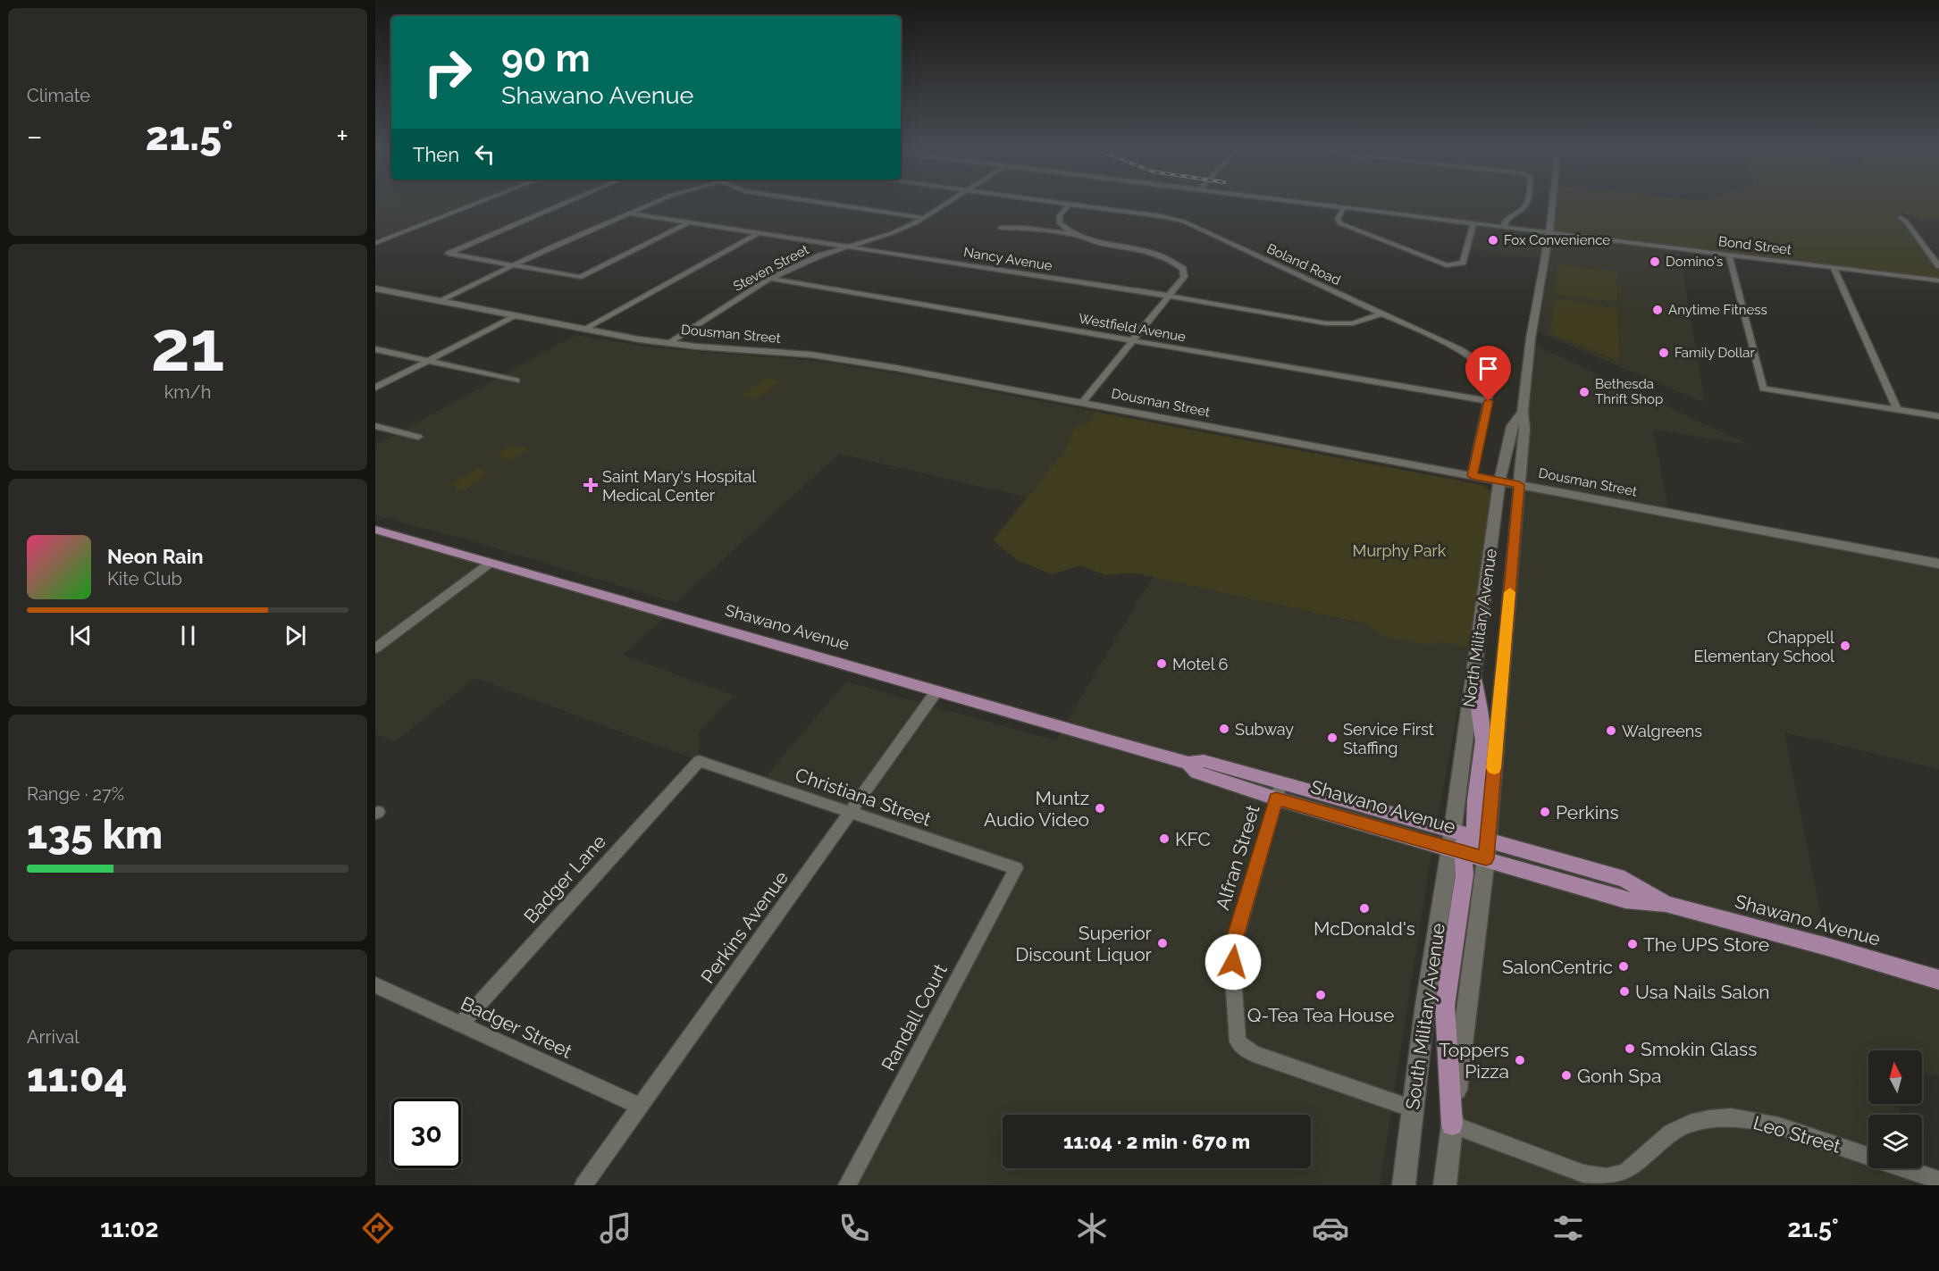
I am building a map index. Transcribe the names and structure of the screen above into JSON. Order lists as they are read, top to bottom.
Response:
{
  "streets": {
    "main road": [
      "Dousman Street",
      "Shawano Avenue",
      "North Military Avenue",
      "South Military Avenue"
    ],
    "street": [
      "Bond Street",
      "Nancy Avenue",
      "Boland Road",
      "Steven Street",
      "Westfield Avenue",
      "Christiana Street",
      "Alfran Street",
      "Badger Lane",
      "Perkins Avenue",
      "Randall Court",
      "Badger Street",
      "Leo Street"
    ]
  },
  "crossings": [
    ["Bond Street", "North Military Avenue"],
    ["Nancy Avenue", "Boland Road"],
    ["Nancy Avenue", "Steven Street"],
    ["Boland Road", "Westfield Avenue"],
    ["Boland Road", "Dousman Street"],
    ["Steven Street", "Westfield Avenue"],
    ["Steven Street", "Dousman Street"],
    ["Dousman Street", "North Military Avenue"],
    ["Shawano Avenue", "North Military Avenue"],
    ["Shawano Avenue", "Alfran Street"],
    ["Shawano Avenue", "Perkins Avenue"],
    ["Shawano Avenue", "South Military Avenue"],
    ["North Military Avenue", "South Military Avenue"],
    ["Christiana Street", "Badger Lane"],
    ["Christiana Street", "Perkins Avenue"],
    ["Christiana Street", "Randall Court"],
    ["Alfran Street", "South Military Avenue"],
    ["Badger Lane", "Badger Street"],
    ["Perkins Avenue", "Badger Street"]
  ],
  "parks": ["Murphy Park"],
  "places": {
    "other": [
      "Fox Convenience",
      "Domino's",
      "Anytime Fitness",
      "Family Dollar",
      "Bethesda Thrift Shop",
      "Chappell Elementary School",
      "Motel 6",
      "Subway",
      "Walgreens",
      "Service First Staffing",
      "Muntz Audio Video",
      "Perkins",
      "KFC",
      "McDonald's",
      "Superior Discount Liquor",
      "The UPS Store",
      "SalonCentric",
      "Usa Nails Salon",
      "Q-Tea Tea House",
      "Smokin Glass",
      "Toppers Pizza",
      "Gonh Spa"
    ],
    "health": ["Saint Mary's Hospital Medical Center"]
  },
  "north": "top",
  "page": {
    "tile": [
      "Climate",
      ["21", "km/h"],
      ["Range · 27%", "135 km"],
      ["Arrival", "11:04"]
    ],
    "turn": ["90 m", "Shawano Avenue"],
    "heat": ["−", "21.5°", "+"],
    "then": "Then",
    "song": ["Neon Rain", "Kite Club"],
    "limit": "30",
    "trip": "11:04 · 2 min · 670 m",
    "tabs": ["11:02", "21.5°"]
  }
}
